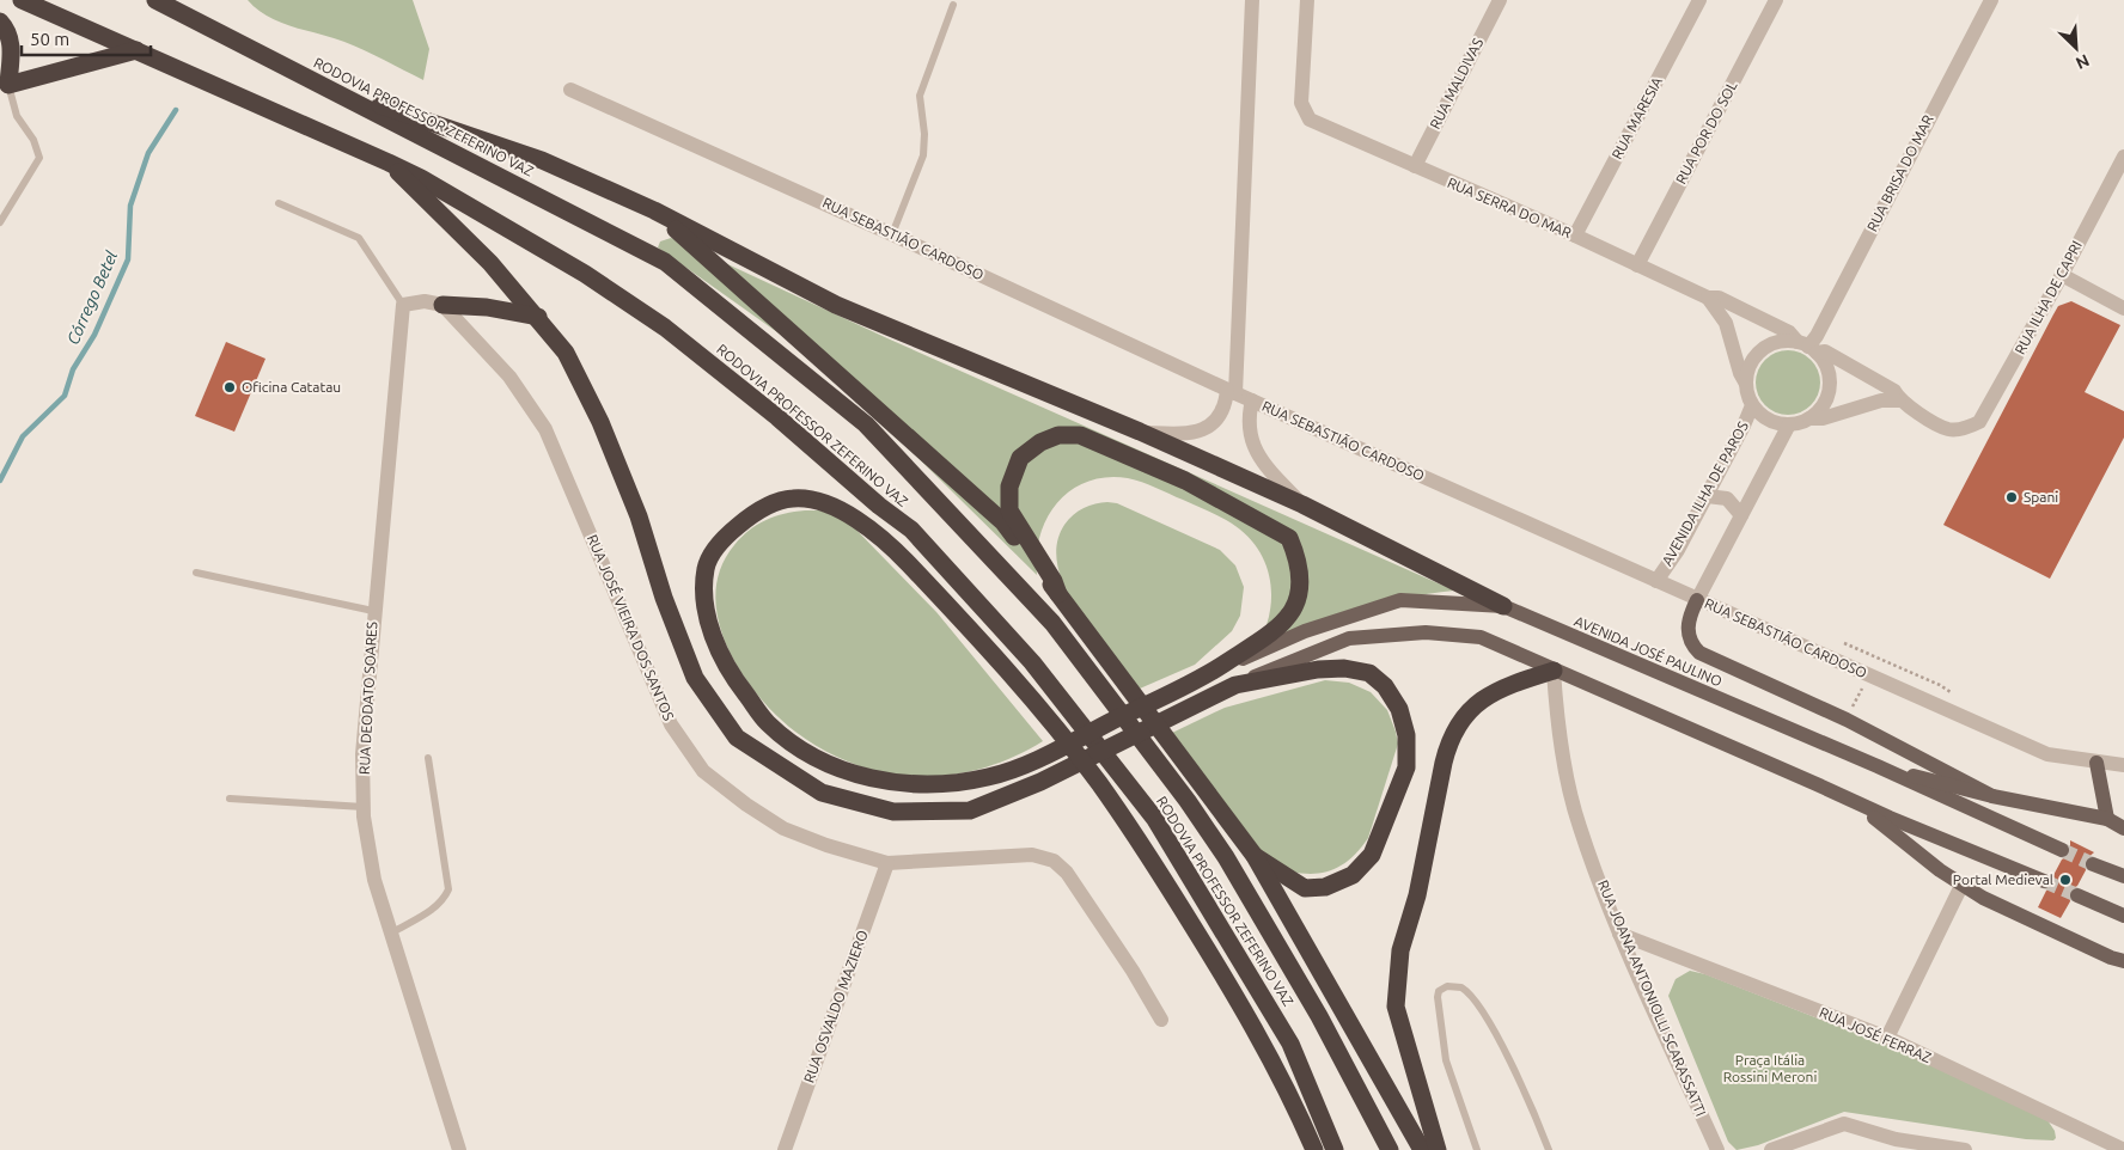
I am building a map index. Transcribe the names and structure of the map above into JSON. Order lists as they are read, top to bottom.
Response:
{
  "streets": {
    "highway": ["RODOVIA PROFESSOR ZEFERINO VAZ"],
    "main road": ["AVENIDA JOSÉ PAULINO"],
    "street": [
      "RUA MALDIVAS",
      "RUA MARESIA",
      "RUA POR DO SOL",
      "RUA BRISA DO MAR",
      "RUA SERRA DO MAR",
      "RUA SEBASTIÃO CARDOSO",
      "RUA ILHA DE CAPRI",
      "AVENIDA ILHA DE PAROS",
      "RUA JOSÉ VIEIRA DOS SANTOS",
      "RUA DEODATO SOARES",
      "RUA JOANA ANTONIOLLI SCARASSATTI",
      "RUA OSVALDO MAZIERO",
      "RUA JOSÉ FERRAZ"
    ]
  },
  "crossings": [
    ["RUA MALDIVAS", "RUA SERRA DO MAR"],
    ["RUA MARESIA", "RUA SERRA DO MAR"],
    ["RUA POR DO SOL", "RUA SERRA DO MAR"],
    ["RUA BRISA DO MAR", "RUA SERRA DO MAR"],
    ["RUA BRISA DO MAR", "AVENIDA ILHA DE PAROS"],
    ["RUA SERRA DO MAR", "RUA ILHA DE CAPRI"],
    ["RUA SERRA DO MAR", "AVENIDA ILHA DE PAROS"],
    ["RUA SEBASTIÃO CARDOSO", "AVENIDA ILHA DE PAROS"],
    ["RUA JOSÉ VIEIRA DOS SANTOS", "RUA OSVALDO MAZIERO"],
    ["RUA JOANA ANTONIOLLI SCARASSATTI", "RUA JOSÉ FERRAZ"]
  ],
  "water": ["Córrego Betel"],
  "parks": ["Praça Itália Rossini Meroni"],
  "places": ["Oficina Catatau", "Spani", "Portal Medieval"],
  "scale_bar": "50 m",
  "north": "bottom right"
}
